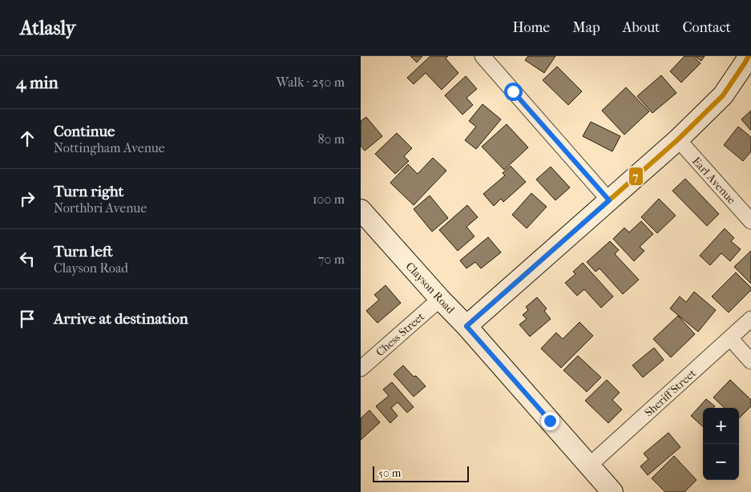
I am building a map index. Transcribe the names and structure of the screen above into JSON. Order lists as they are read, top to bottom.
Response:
{
  "streets": {
    "street": [
      "Earl Avenue",
      "Clayson Road",
      "Chess Street",
      "Sheriff Street"
    ]
  },
  "crossings": [
    ["Clayson Road", "Chess Street"],
    ["Clayson Road", "Sheriff Street"]
  ],
  "lines": ["transit line 7"],
  "scale_bar": "50 m",
  "page": {
    "header": "Atlasly",
    "nav": [
      "Home",
      "Map",
      "About",
      "Contact"
    ],
    "heading": ["4 min", "Walk · 250 m"],
    "list": [
      ["Continue", "Nottingham Avenue", "80 m"],
      ["Turn right", "Northbri Avenue", "100 m"],
      ["Turn left", "Clayson Road", "70 m"],
      "Arrive at destination"
    ],
    "map_buttons": ["+", "−"],
    "scale": "50 m"
  }
}
